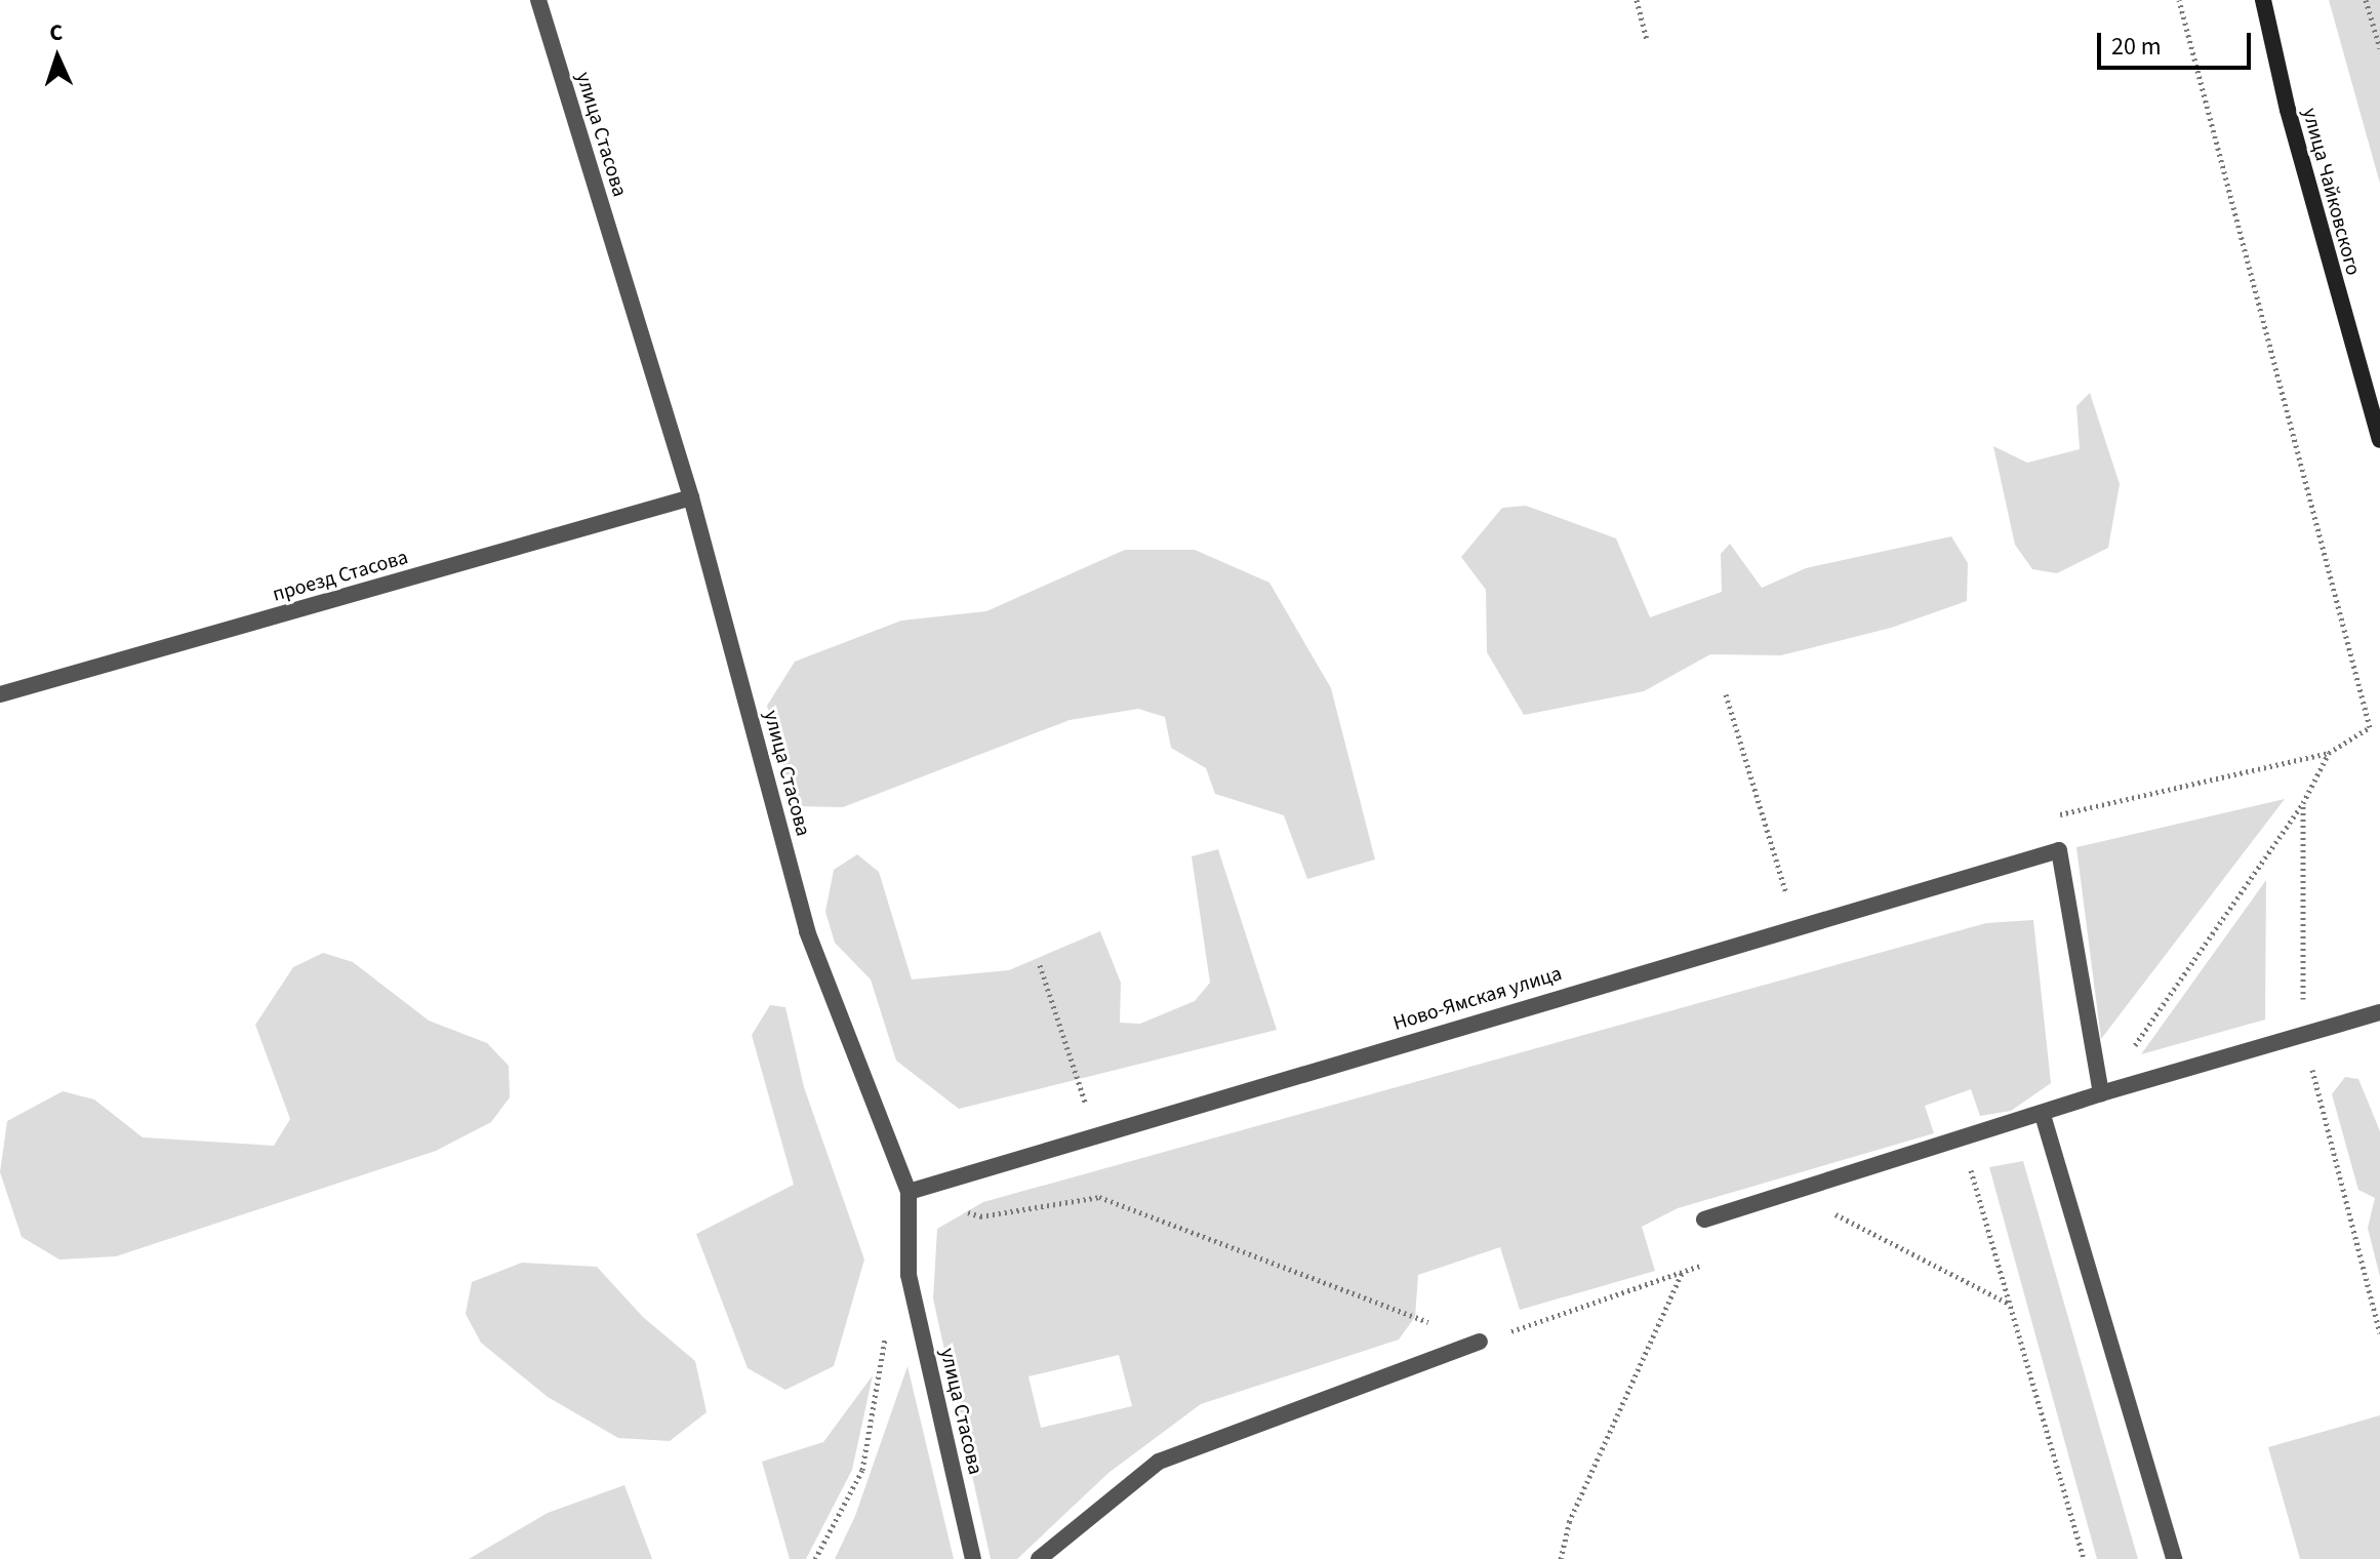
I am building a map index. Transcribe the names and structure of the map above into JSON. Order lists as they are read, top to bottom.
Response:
{
  "streets": {
    "main road": ["улица Чайковского"],
    "street": ["улица Стасова", "проезд Стасова", "Ново-Ямская улица"]
  },
  "crossings": [
    ["улица Стасова", "проезд Стасова"],
    ["улица Стасова", "Ново-Ямская улица"]
  ],
  "scale_bar": "20 m",
  "north": "top"
}
